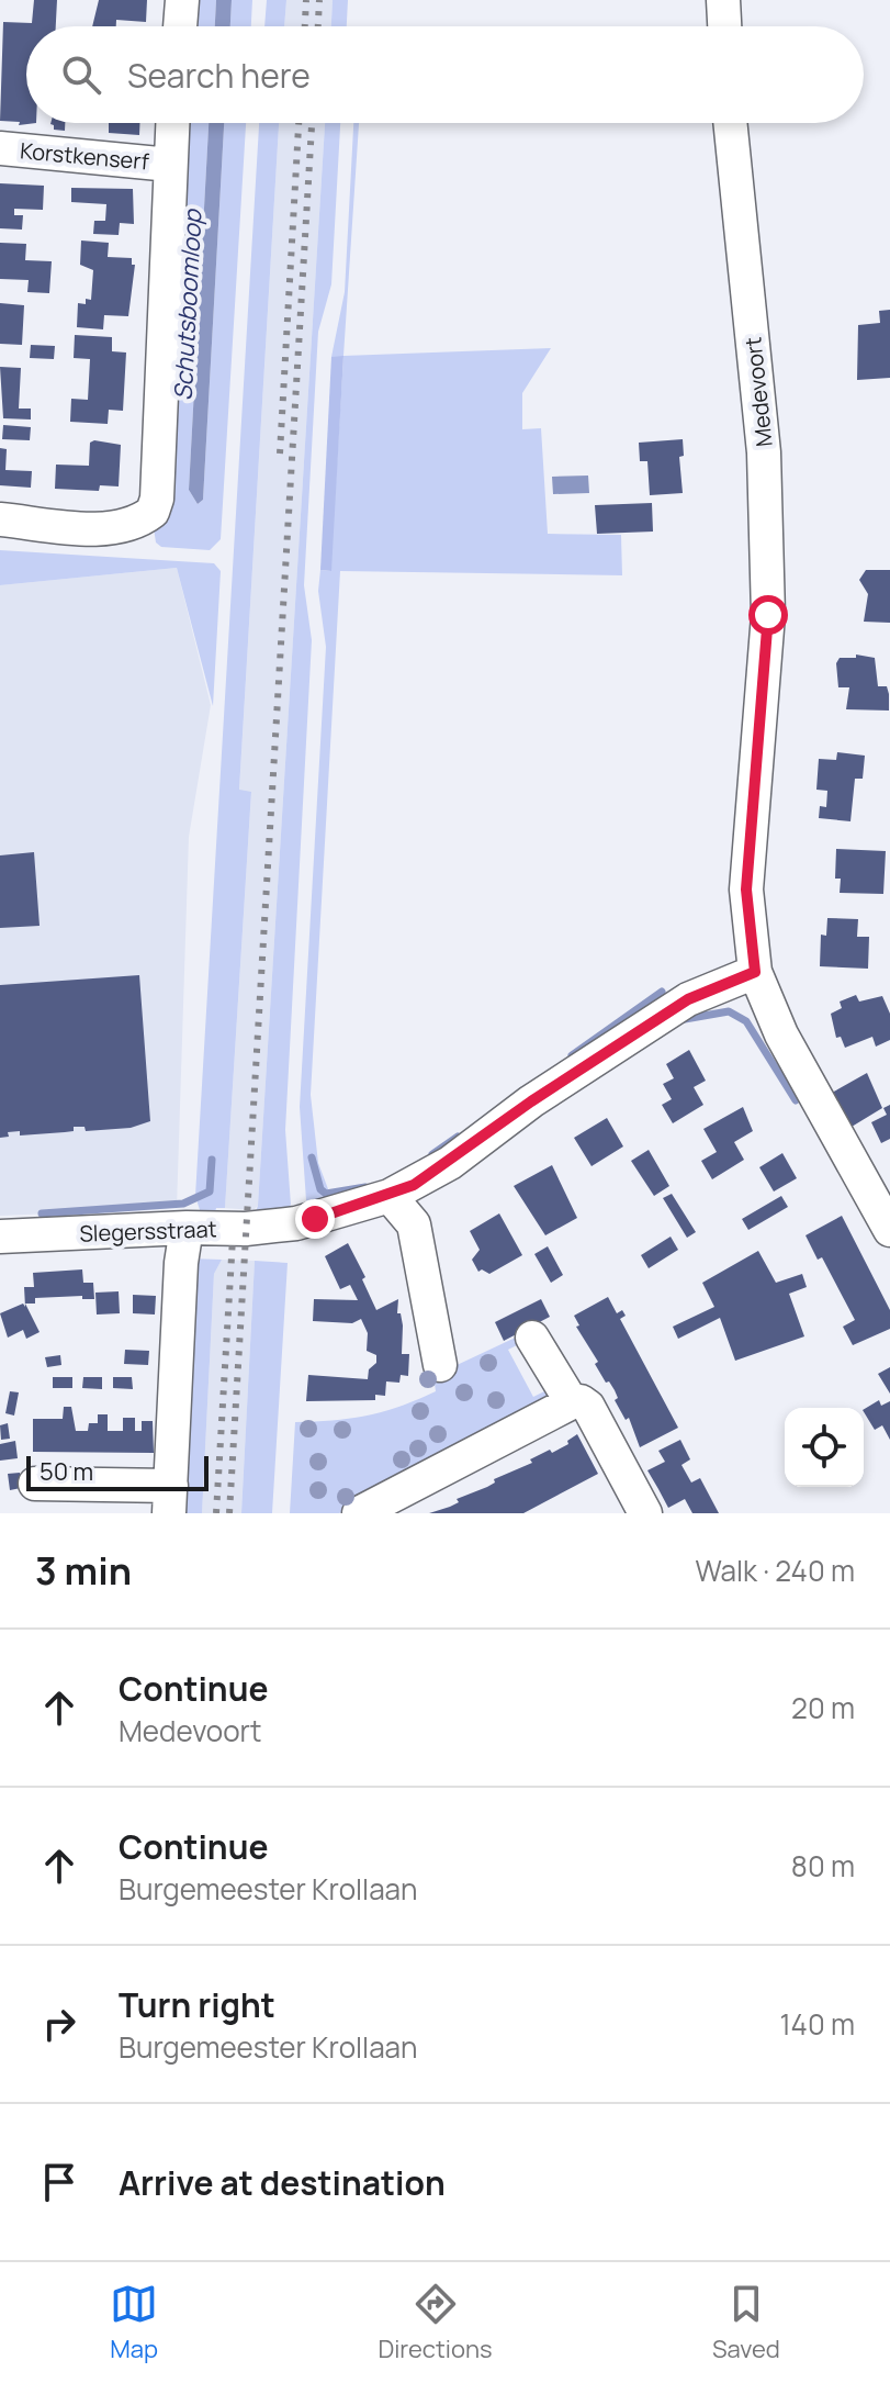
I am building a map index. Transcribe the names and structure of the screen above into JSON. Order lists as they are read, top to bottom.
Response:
{
  "streets": {
    "street": ["Korstkenserf", "Medevoort", "Slegersstraat"]
  },
  "crossings": [
    ["Medevoort", "Slegersstraat"]
  ],
  "water": ["Schutsboomloop"],
  "scale_bar": "50 m",
  "page": {
    "search": "Search here",
    "scale": "50 m",
    "heading": ["3 min", "Walk · 240 m"],
    "list": [
      ["Continue", "Medevoort", "20 m"],
      ["Continue", "Burgemeester Krollaan", "80 m"],
      ["Turn right", "Burgemeester Krollaan", "140 m"],
      "Arrive at destination"
    ],
    "nav": ["Map", "Directions", "Saved"]
  }
}
